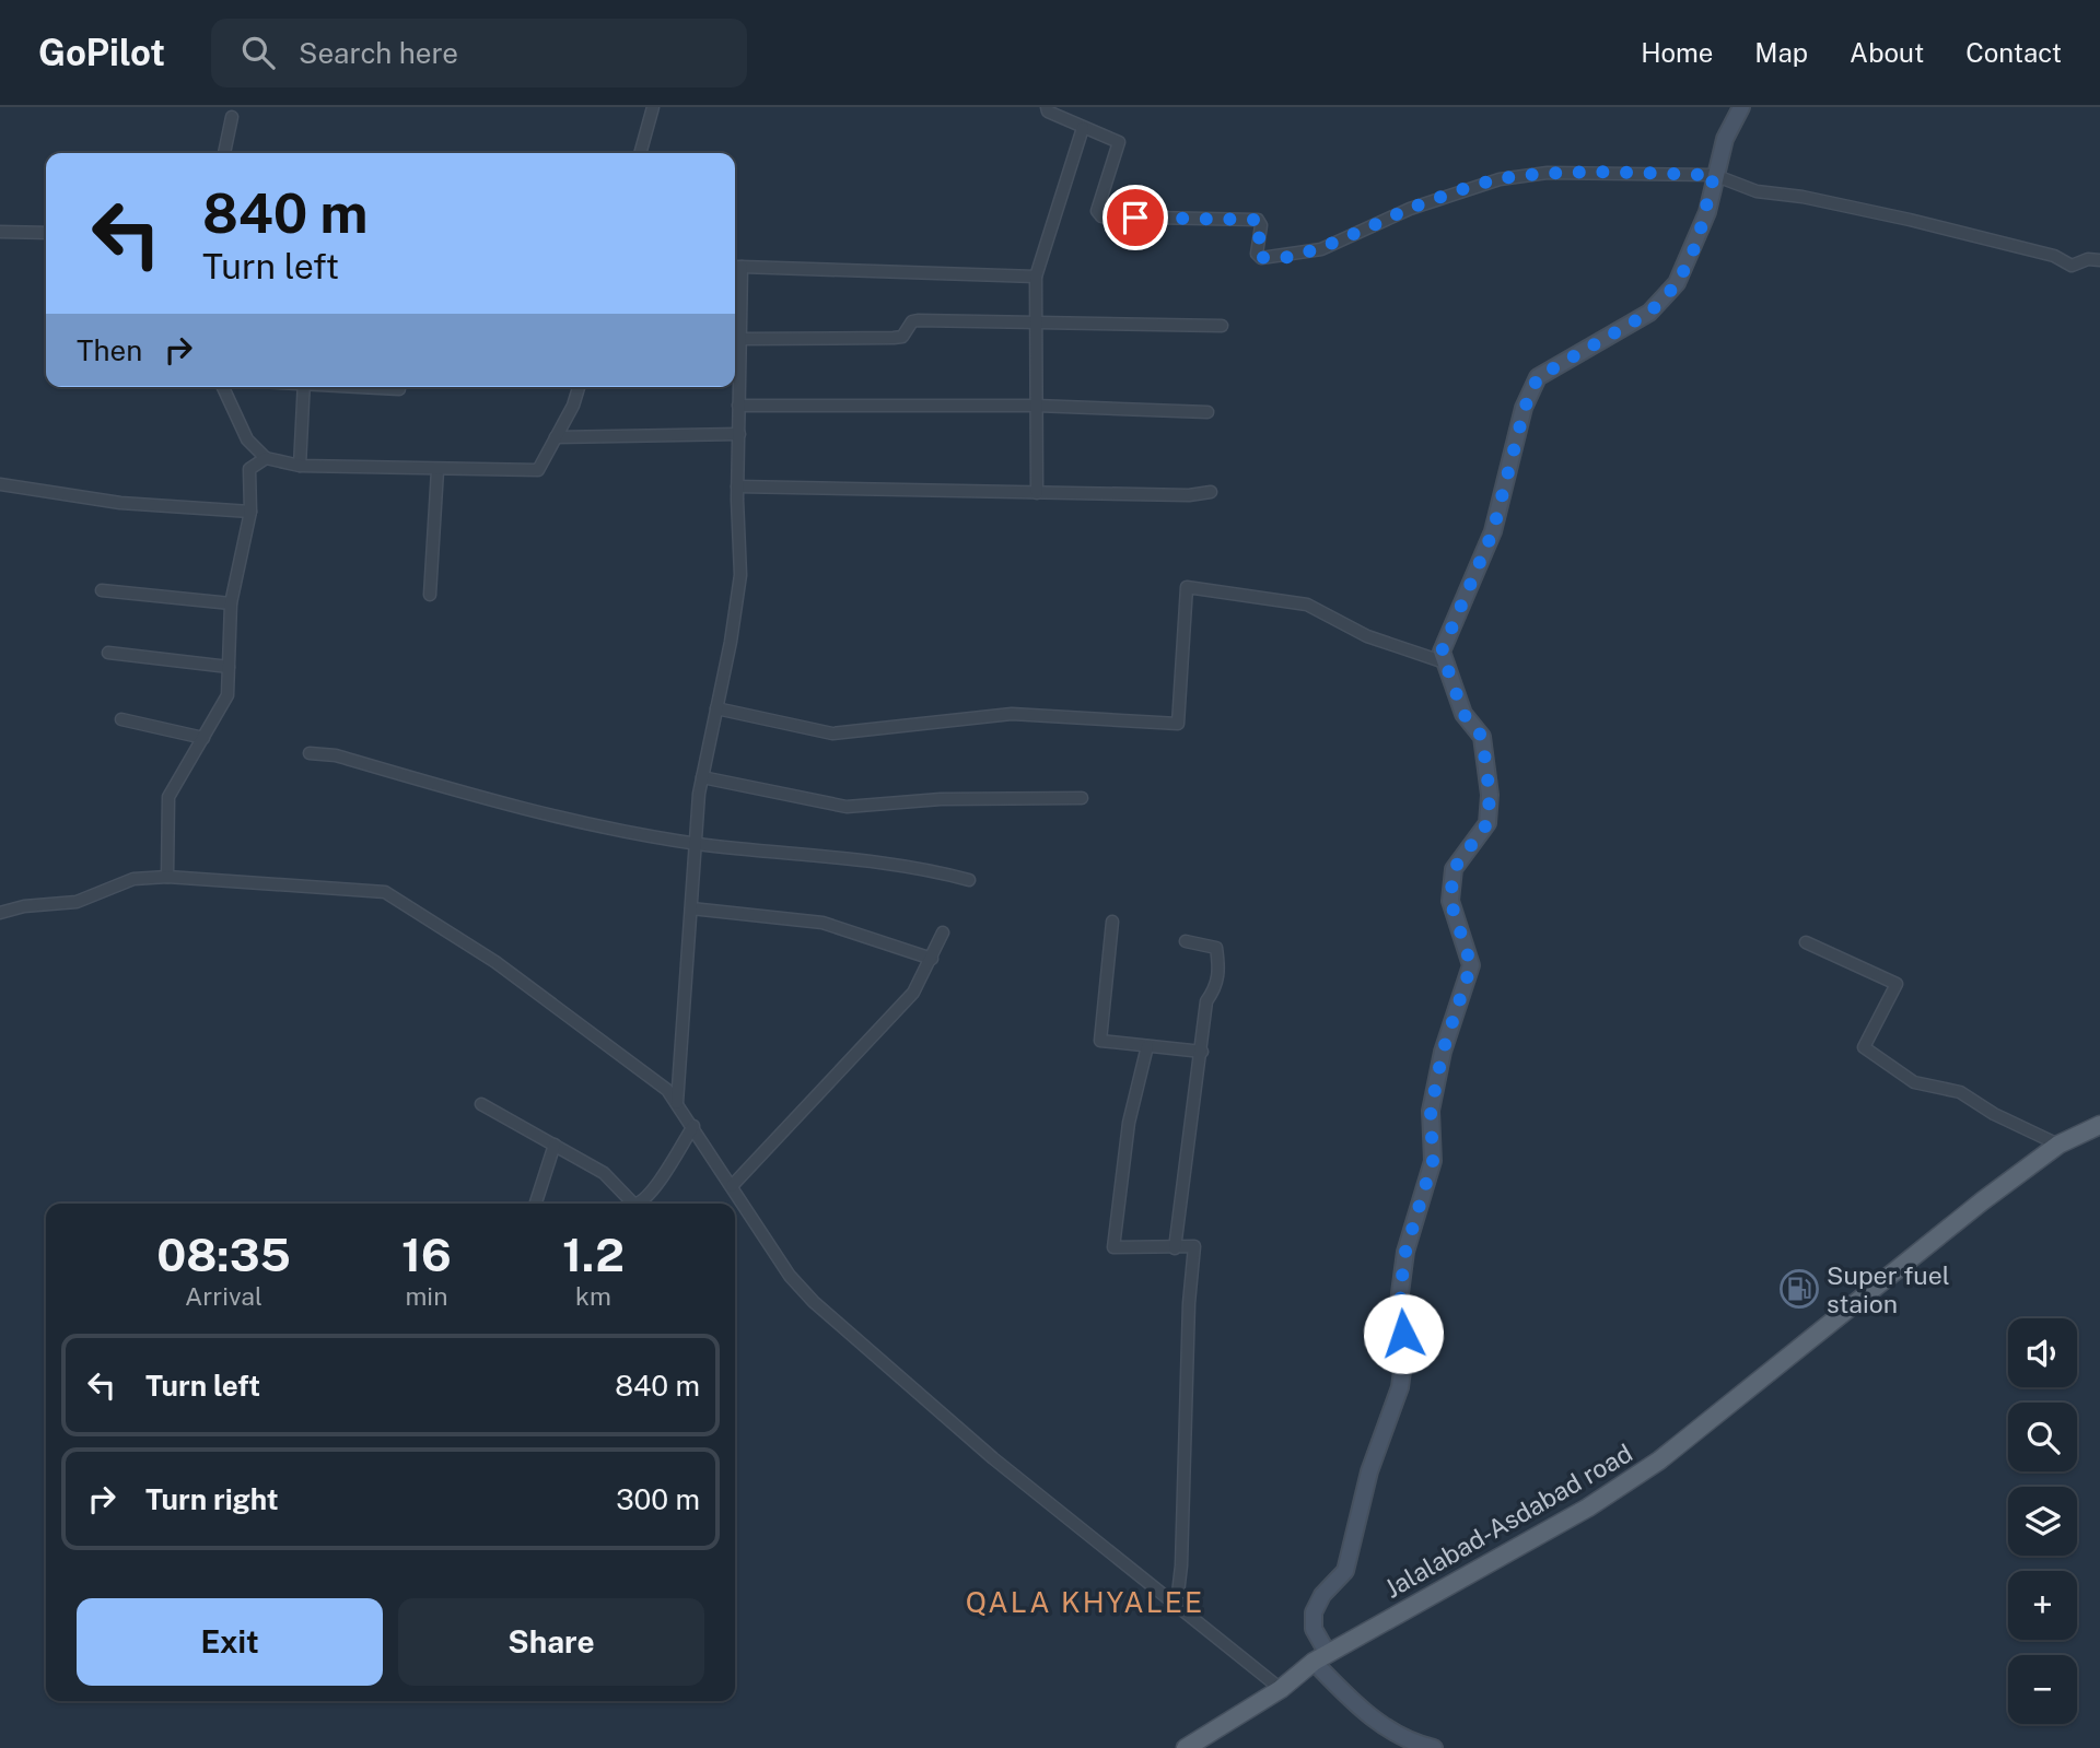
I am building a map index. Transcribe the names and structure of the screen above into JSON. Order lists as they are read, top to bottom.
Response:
{
  "streets": {
    "main road": ["Jalalabad-Asdabad road"]
  },
  "districts": ["QALA KHYALEE"],
  "places": {
    "fuel station": ["Super fuel staion"]
  },
  "page": {
    "header": "GoPilot",
    "search": "Search here",
    "nav": [
      "Home",
      "Map",
      "About",
      "Contact"
    ],
    "turn": ["840 m", "Turn left"],
    "then": "Then",
    "eta": [
      "08:35",
      "Arrival",
      "16",
      "min",
      "1.2",
      "km"
    ],
    "map_buttons": ["+", "−"],
    "list": [
      {
        "name": "Turn left",
        "value": "840 m"
      },
      {
        "name": "Turn right",
        "value": "300 m"
      }
    ],
    "buttons": ["Exit", "Share"]
  }
}
